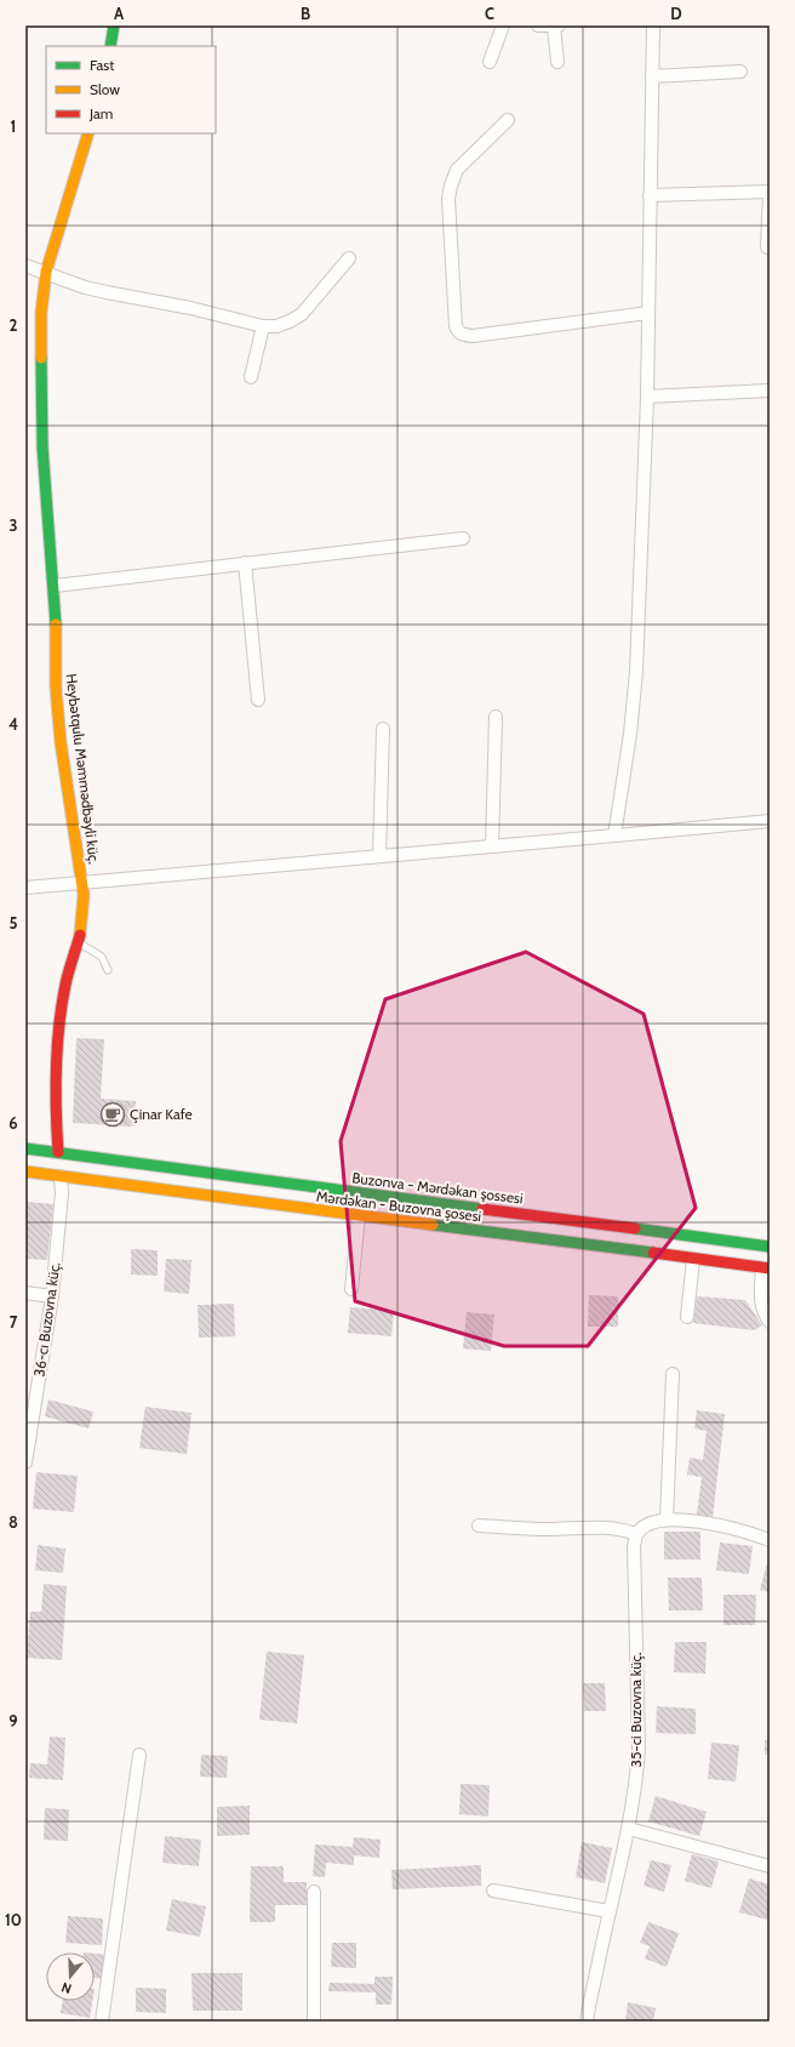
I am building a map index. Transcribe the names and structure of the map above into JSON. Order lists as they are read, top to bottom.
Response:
{
  "streets": {
    "main road": ["Heybətqulu Məmmədbəyli küç.", "Buzonva - Mərdəkan şossesi", "Mərdəkan - Buzovna şosesi"],
    "street": ["36-cı Buzovna küç.", "35-ci Buzovna küç."]
  },
  "crossings": [
    ["Heybətqulu Məmmədbəyli küç.", "Buzonva - Mərdəkan şossesi"],
    ["Heybətqulu Məmmədbəyli küç.", "Mərdəkan - Buzovna şosesi"],
    ["Heybətqulu Məmmədbəyli küç.", "36-cı Buzovna küç."],
    ["Mərdəkan - Buzovna şosesi", "36-cı Buzovna küç."]
  ],
  "places": {
    "cafe": ["Çinar Kafe"]
  },
  "legend": ["Fast", "Slow", "Jam"],
  "north": "bottom",
  "grid": {
    "columns": [
      "A",
      "B",
      "C",
      "D"
    ],
    "rows": [
      "1",
      "2",
      "3",
      "4",
      "5",
      "6",
      "7",
      "8",
      "9",
      "10"
    ]
  }
}
